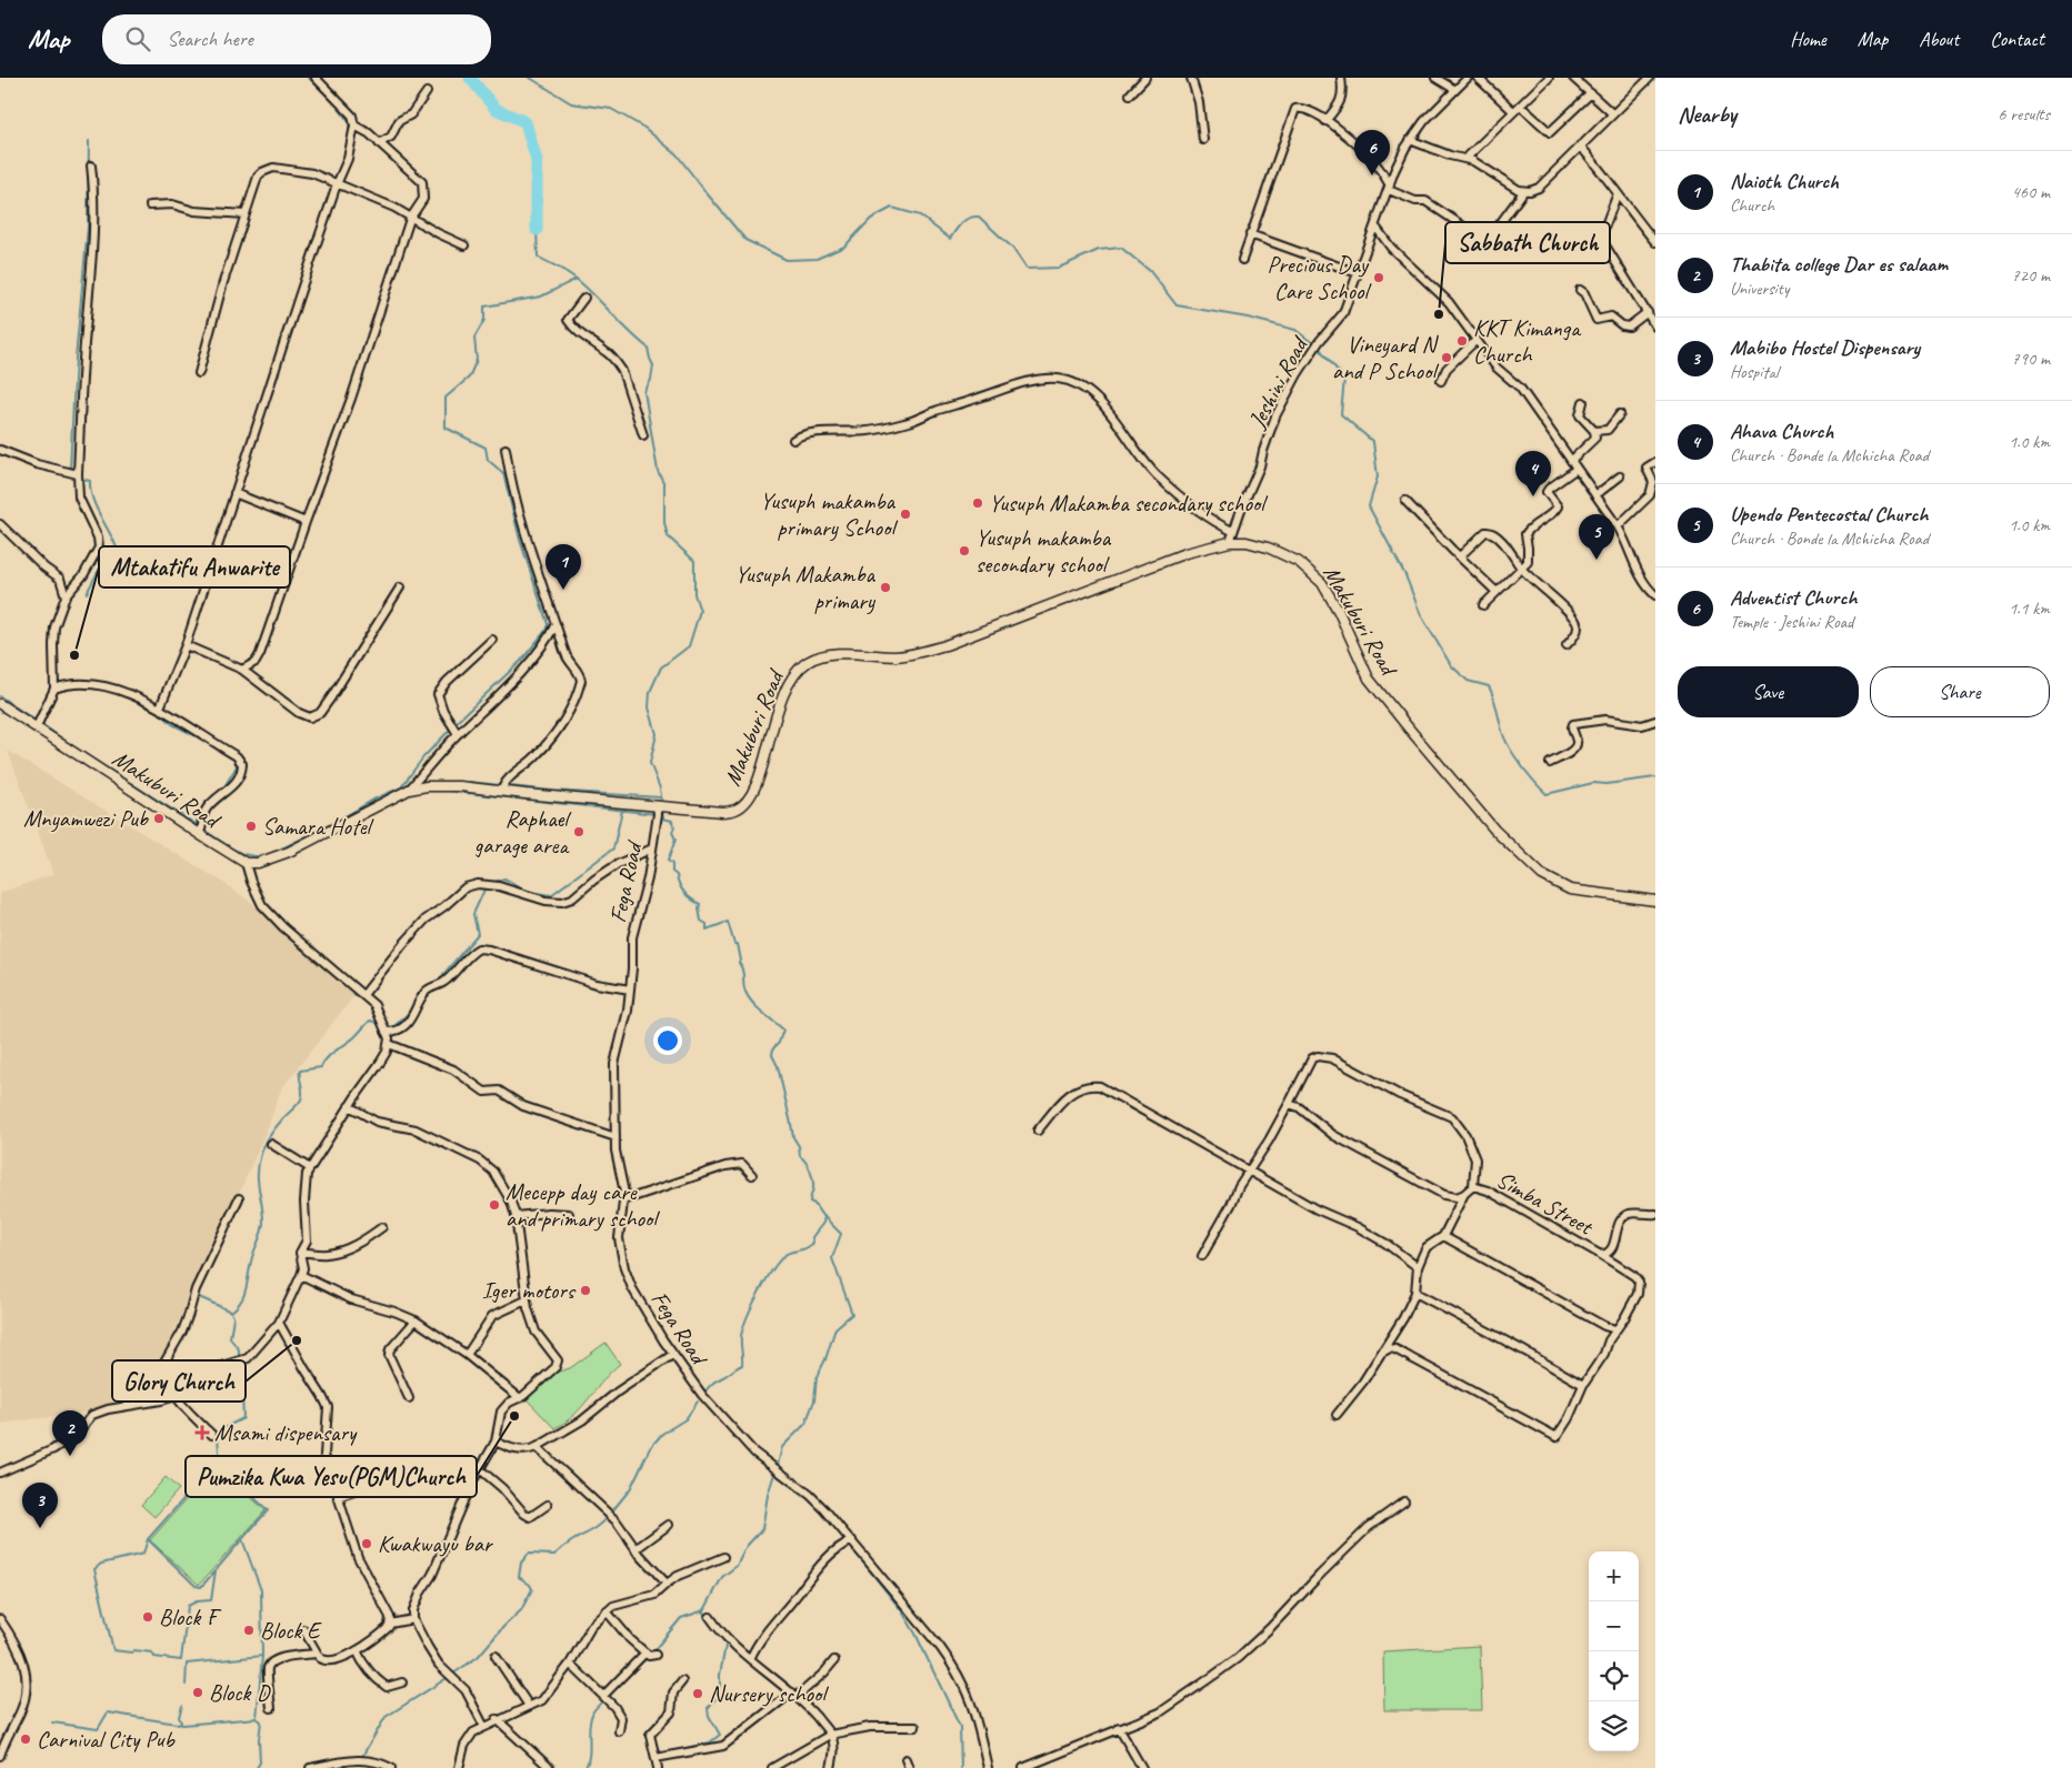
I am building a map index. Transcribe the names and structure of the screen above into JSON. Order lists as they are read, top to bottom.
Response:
{
  "streets": {
    "street": [
      "Jeshini Road",
      "Makuburi Road",
      "Fega Road",
      "Simba Street"
    ]
  },
  "crossings": [
    ["Jeshini Road", "Makuburi Road"],
    ["Makuburi Road", "Fega Road"]
  ],
  "places": {
    "other": [
      "Precious Day Care School",
      "Sabbath Church",
      "KKT Kimanga Church",
      "Vineyard N and P School",
      "Yusuph Makamba secondary school",
      "Yusuph makamba primary School",
      "Yusuph makamba secondary school",
      "Yusuph Makamba primary",
      "Mtakatifu Anwarite",
      "Mnyamwezi Pub",
      "Samara Hotel",
      "Raphael garage area",
      "Mecepp day care and primary school",
      "Iger motors",
      "Glory Church",
      "Pumzika Kwa Yesu(PGM)Church",
      "Kwakwayu bar",
      "Block F",
      "Block E",
      "Block D",
      "Nursery school",
      "Carnival City Pub"
    ],
    "health": ["Msami dispensary"]
  },
  "page": {
    "header": "Map",
    "search": "Search here",
    "nav": [
      "Home",
      "Map",
      "About",
      "Contact"
    ],
    "heading": ["Nearby", "6 results"],
    "pins": [
      "6",
      "4",
      "5",
      "1",
      "2",
      "3"
    ],
    "list": [
      {
        "mark": "1",
        "name": "Naioth Church",
        "note": "Church",
        "value": "460 m"
      },
      {
        "mark": "2",
        "name": "Thabita college Dar es salaam",
        "note": "University",
        "value": "720 m"
      },
      {
        "mark": "3",
        "name": "Mabibo Hostel Dispensary",
        "note": "Hospital",
        "value": "790 m"
      },
      {
        "mark": "4",
        "name": "Ahava Church",
        "note": "Church · Bonde la Mchicha Road",
        "value": "1.0 km"
      },
      {
        "mark": "5",
        "name": "Upendo Pentecostal Church",
        "note": "Church · Bonde la Mchicha Road",
        "value": "1.0 km"
      },
      {
        "mark": "6",
        "name": "Adventist Church",
        "note": "Temple · Jeshini Road",
        "value": "1.1 km"
      }
    ],
    "buttons": ["Save", "Share"],
    "map_buttons": ["+", "−"]
  }
}
